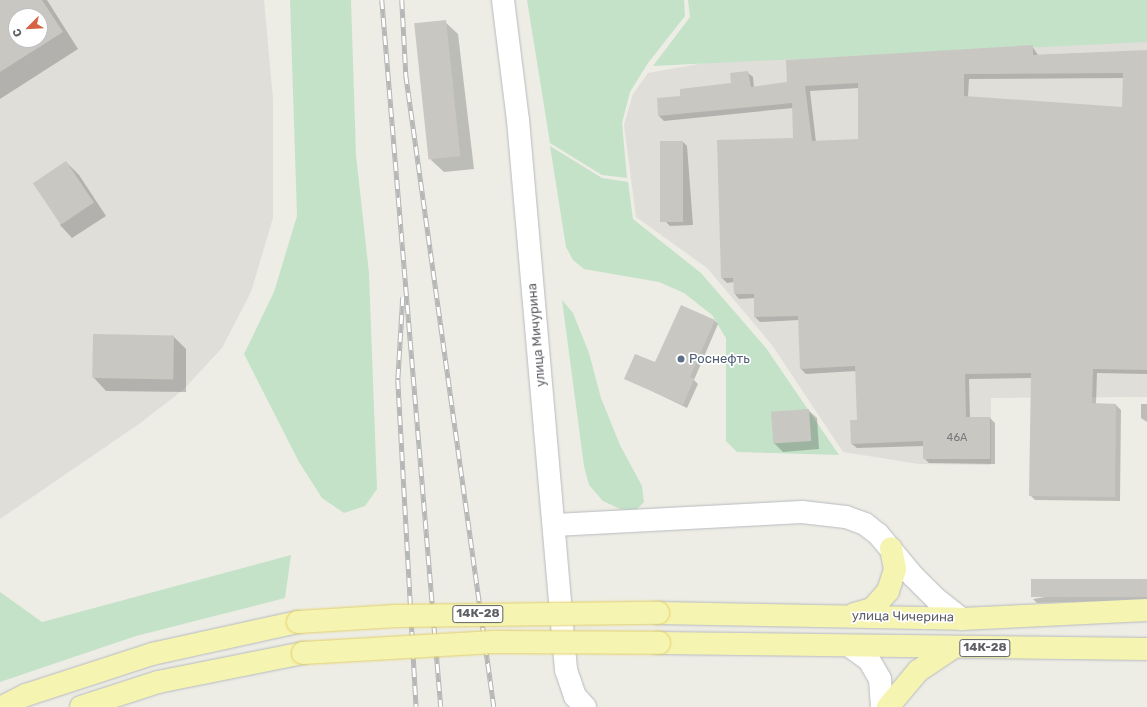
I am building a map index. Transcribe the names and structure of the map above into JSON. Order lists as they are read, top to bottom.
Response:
{
  "streets": {
    "main road": ["улица Мичурина", "14К-28", "улица Чичерина"]
  },
  "places": ["Роснефть"],
  "house_numbers": ["46А"],
  "north": "bottom left"
}
